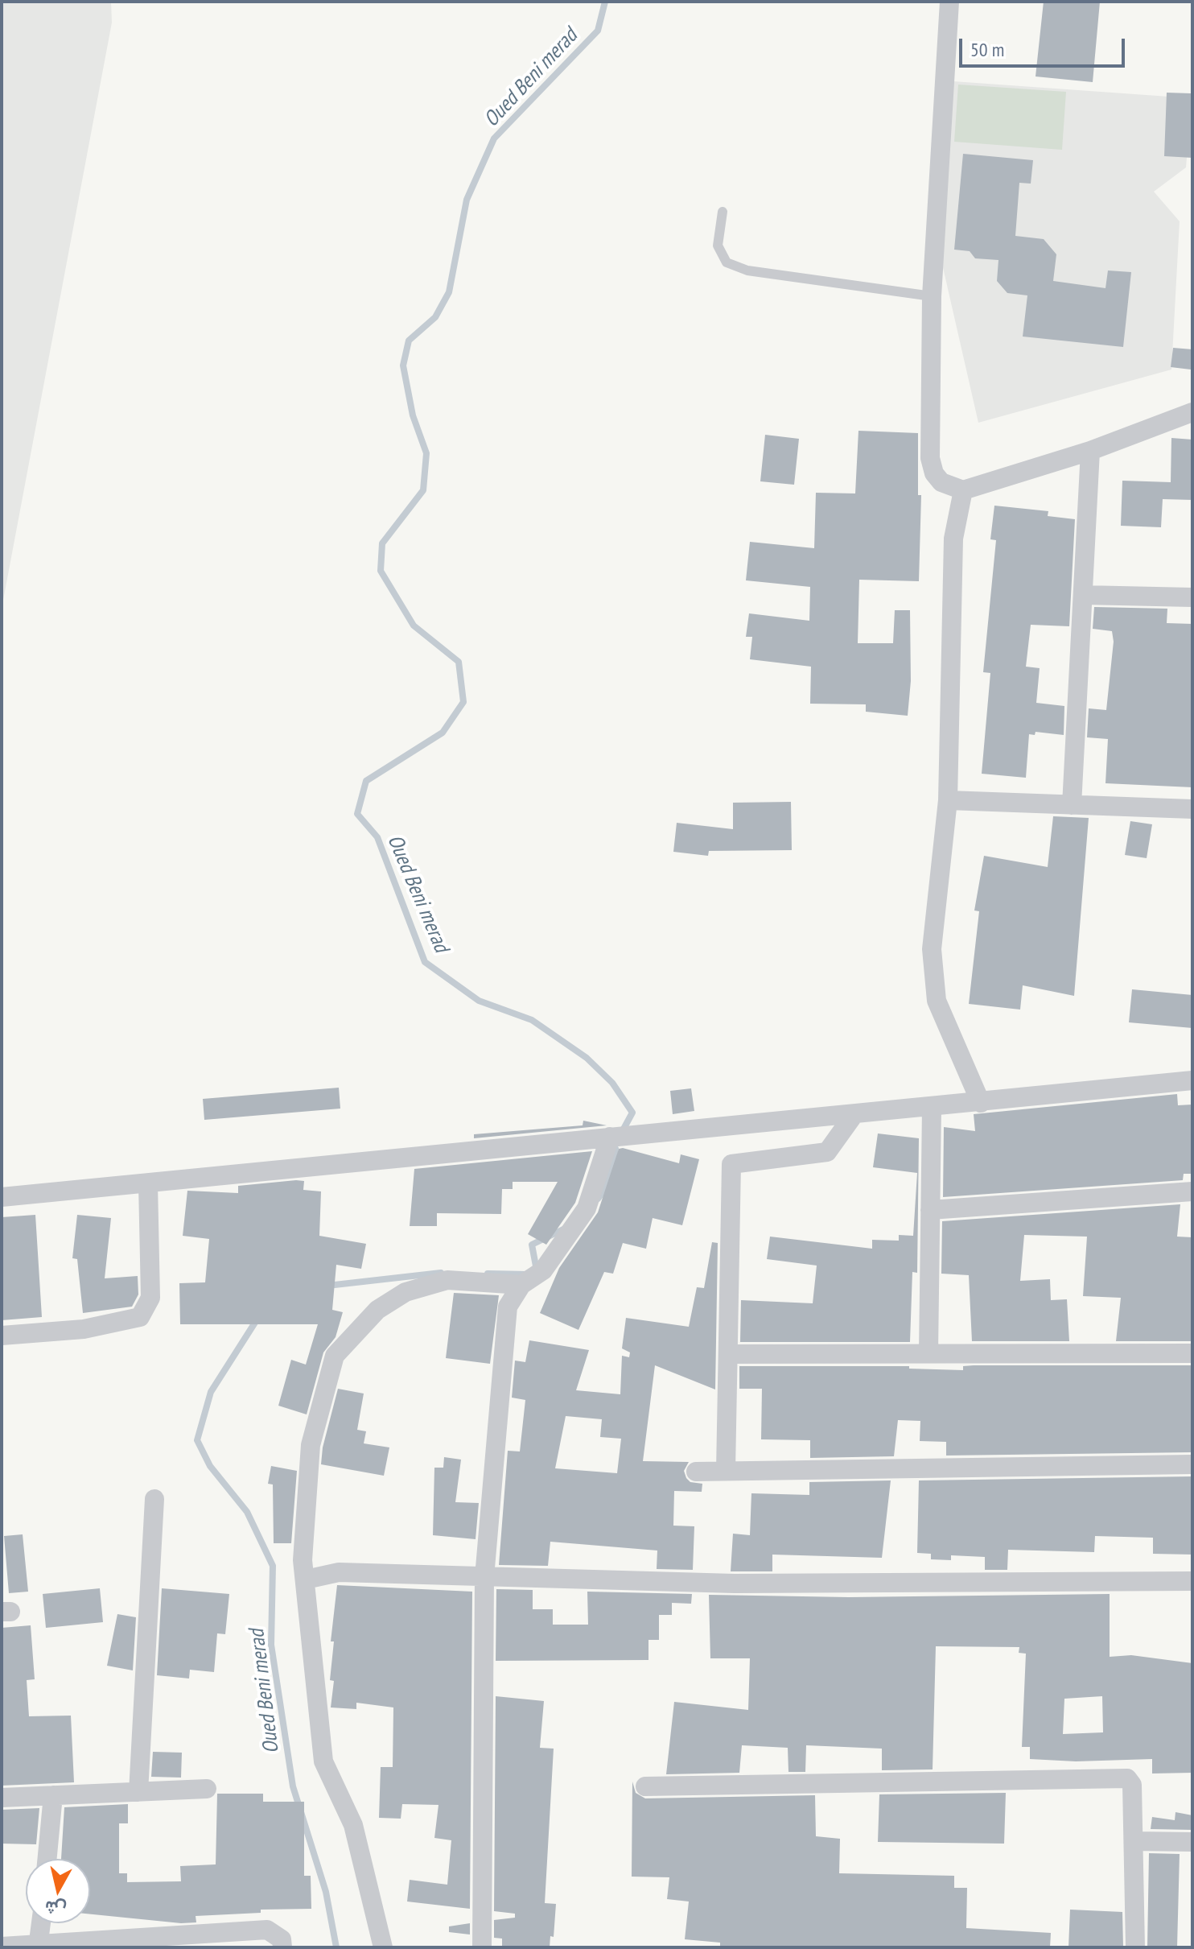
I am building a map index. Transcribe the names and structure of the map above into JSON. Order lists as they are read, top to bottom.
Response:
{
  "water": ["Oued Beni merad"],
  "scale_bar": "50 m",
  "north": "bottom"
}
